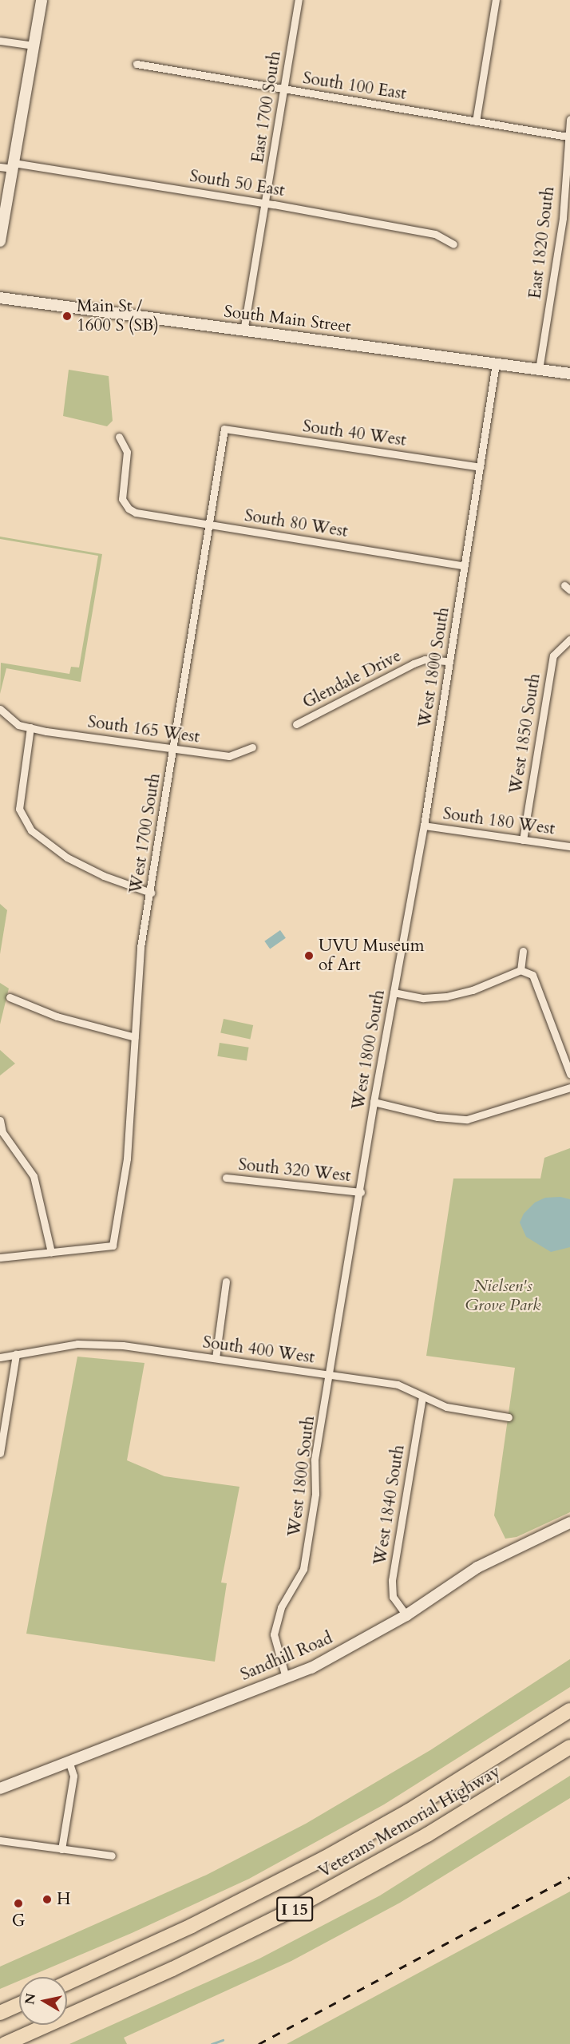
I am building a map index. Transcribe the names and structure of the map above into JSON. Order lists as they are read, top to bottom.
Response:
{
  "streets": {
    "highway": ["Veterans Memorial Highway", "I 15"],
    "street": [
      "South 100 East",
      "East 1700 South",
      "South 50 East",
      "East 1820 South",
      "South Main Street",
      "South 40 West",
      "South 80 West",
      "West 1800 South",
      "Glendale Drive",
      "South 165 West",
      "West 1850 South",
      "South 180 West",
      "West 1700 South",
      "South 320 West",
      "South 400 West",
      "West 1840 South",
      "Sandhill Road"
    ]
  },
  "crossings": [
    ["South 100 East", "East 1700 South"],
    ["South 100 East", "East 1820 South"],
    ["East 1700 South", "South 50 East"],
    ["East 1700 South", "South Main Street"],
    ["East 1820 South", "South Main Street"],
    ["South Main Street", "West 1800 South"],
    ["South 40 West", "West 1800 South"],
    ["South 40 West", "West 1700 South"],
    ["South 80 West", "West 1800 South"],
    ["South 80 West", "West 1700 South"],
    ["West 1800 South", "Glendale Drive"],
    ["West 1800 South", "South 180 West"],
    ["West 1800 South", "South 320 West"],
    ["West 1800 South", "South 400 West"],
    ["West 1800 South", "Sandhill Road"],
    ["South 165 West", "West 1700 South"],
    ["West 1850 South", "South 180 West"],
    ["South 400 West", "West 1840 South"],
    ["West 1840 South", "Sandhill Road"]
  ],
  "parks": ["Nielsen's Grove Park"],
  "places": [
    "Main St / 1600 S (SB)",
    "UVU Museum of Art",
    "H",
    "G"
  ],
  "north": "left"
}
